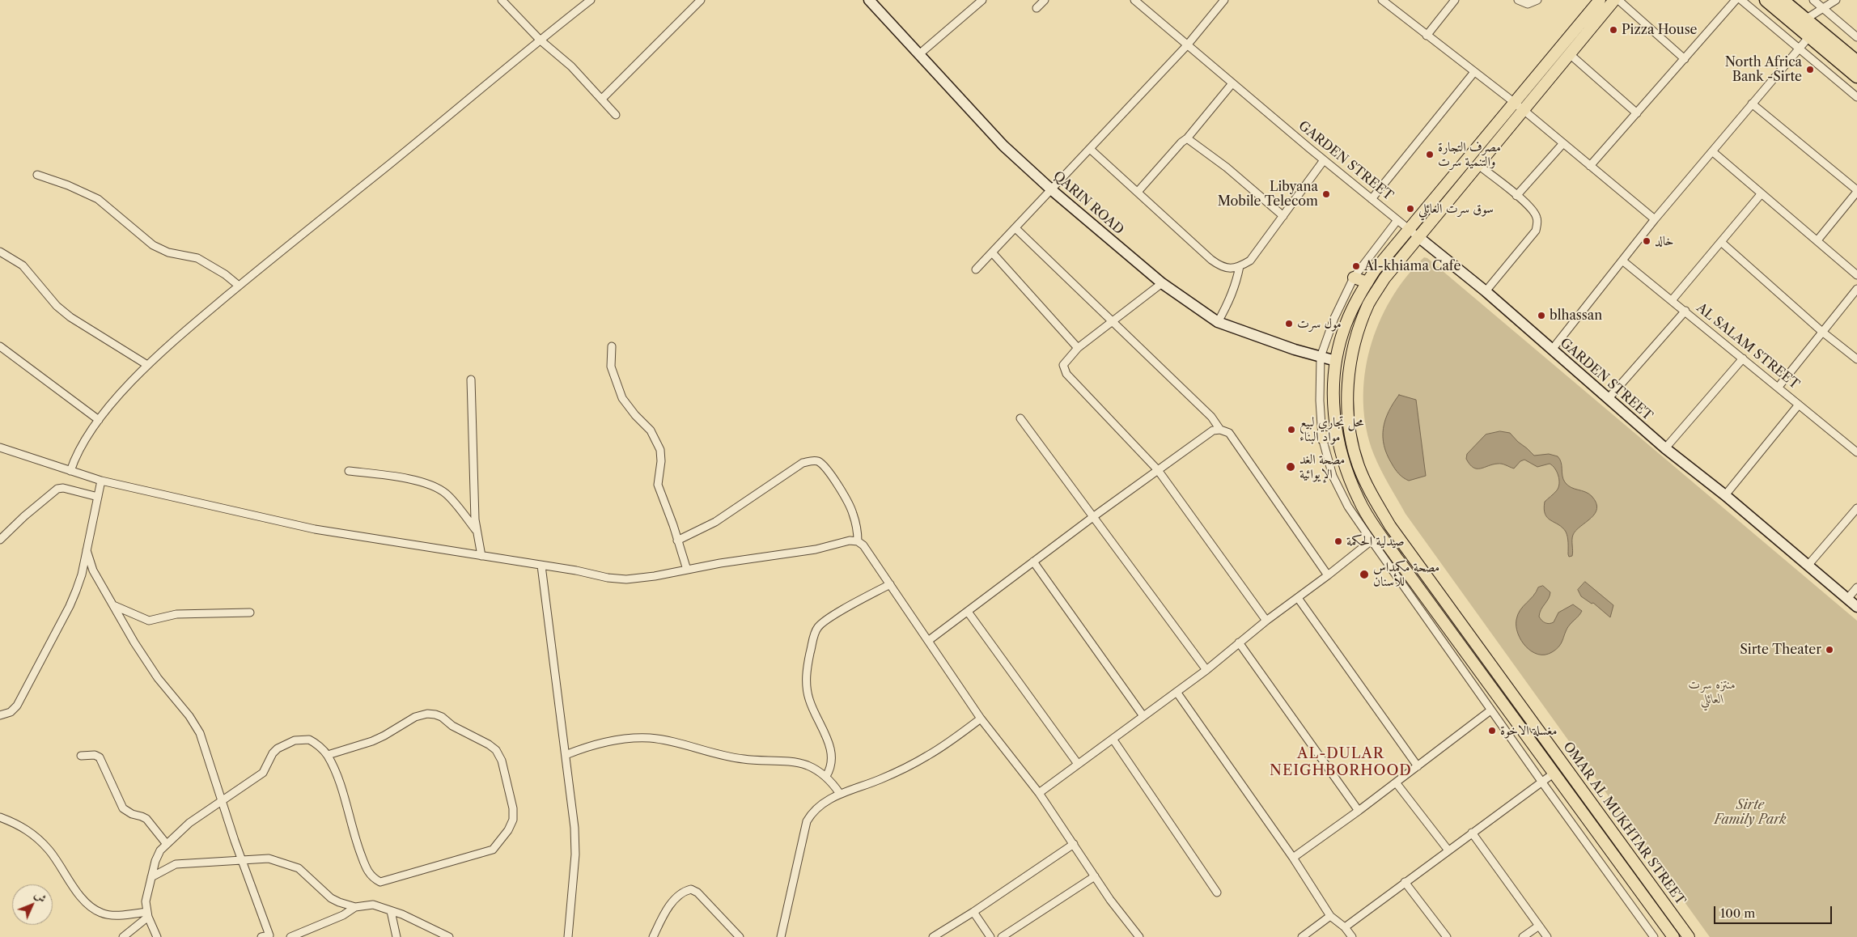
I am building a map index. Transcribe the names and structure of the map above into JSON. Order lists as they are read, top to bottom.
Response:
{
  "streets": {
    "main road": ["GARDEN STREET", "QARIN ROAD", "OMAR AL MUKHTAR STREET"],
    "street": ["AL SALAM STREET"]
  },
  "crossings": [
    ["GARDEN STREET", "OMAR AL MUKHTAR STREET"]
  ],
  "districts": ["AL-DULAR NEIGHBORHOOD"],
  "parks": ["منتزه سرت العائلي", "Sirte Family Park"],
  "places": [
    "Pizza House",
    "North Africa Bank -Sirte",
    "مصرف التجارة والتنمية سرت",
    "Libyana Mobile Telecom",
    "سوق سرت العائلي",
    "خالد",
    "Al-khiama Cafe",
    "blhassan",
    "مول سرت",
    "محل تجاري لبيع مواد البناء",
    "مصحة الغد الإيوائية",
    "صيدلية الحكمة",
    "مصحة مكمداس للأسنان",
    "Sirte Theater",
    "مغسلة الاخوة"
  ],
  "scale_bar": "100 m",
  "north": "top right"
}
